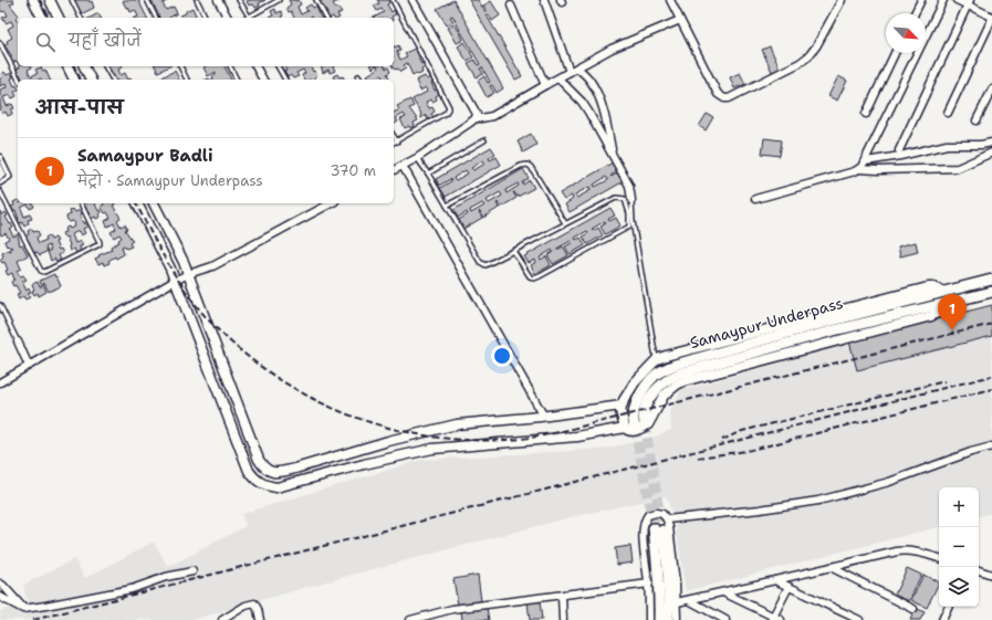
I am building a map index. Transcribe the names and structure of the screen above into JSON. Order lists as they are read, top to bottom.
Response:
{
  "streets": {
    "main road": ["Samaypur Underpass"]
  },
  "north": "bottom right",
  "page": {
    "search": "यहाँ खोजें",
    "heading": "आस-पास",
    "list": [
      {
        "mark": "1",
        "name": "Samaypur Badli",
        "note": "मेट्रो · Samaypur Underpass",
        "value": "370 m"
      }
    ],
    "pins": "1",
    "map_buttons": ["+", "−"]
  }
}
